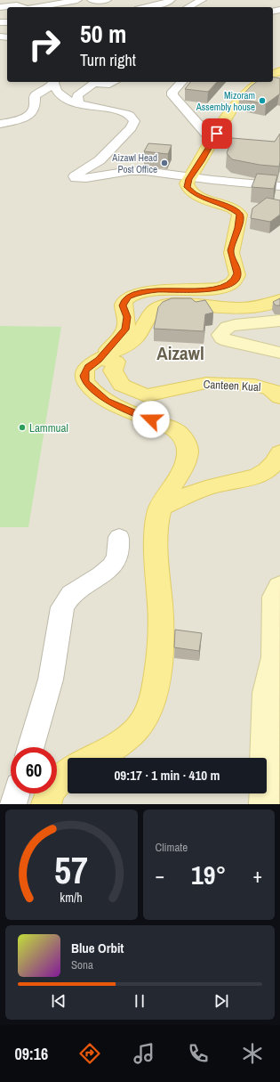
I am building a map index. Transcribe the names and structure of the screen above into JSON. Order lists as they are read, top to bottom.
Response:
{
  "streets": {
    "main road": ["Canteen Kual"]
  },
  "districts": ["Aizawl"],
  "places": ["Mizoram Assembly house", "Aizawl Head Post Office", "Lammual"],
  "page": {
    "turn": ["50 m", "Turn right"],
    "limit": "60",
    "trip": "09:17 · 1 min · 410 m",
    "tile": "Climate",
    "heat": ["−", "19°", "+"],
    "song": ["Blue Orbit", "Sona"],
    "tabs": "09:16",
    "gauge": ["57", "km/h"]
  }
}
